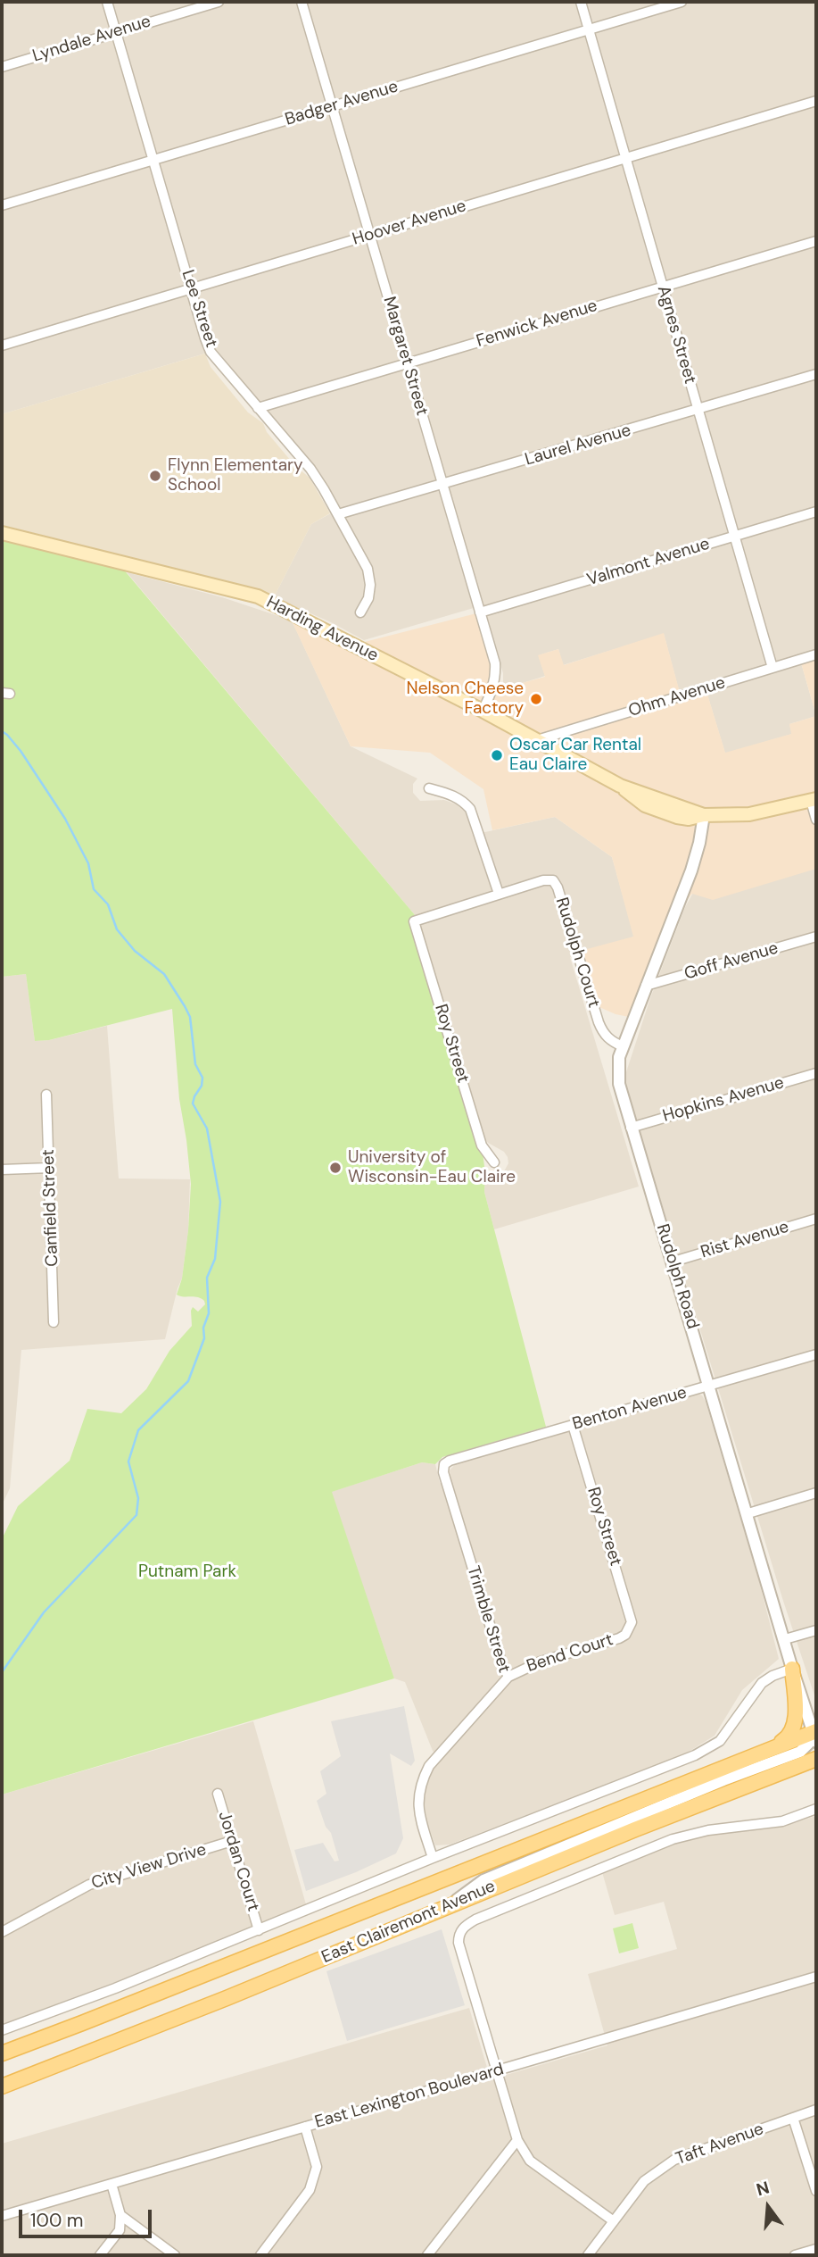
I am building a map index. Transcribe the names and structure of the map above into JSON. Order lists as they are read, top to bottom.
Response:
{
  "streets": {
    "main road": ["Harding Avenue", "East Clairemont Avenue"],
    "street": [
      "Lyndale Avenue",
      "Badger Avenue",
      "Hoover Avenue",
      "Lee Street",
      "Fenwick Avenue",
      "Agnes Street",
      "Margaret Street",
      "Laurel Avenue",
      "Valmont Avenue",
      "Ohm Avenue",
      "Rudolph Court",
      "Goff Avenue",
      "Roy Street",
      "Hopkins Avenue",
      "Canfield Street",
      "Rist Avenue",
      "Rudolph Road",
      "Benton Avenue",
      "Trimble Street",
      "Bend Court",
      "Jordan Court",
      "City View Drive",
      "East Lexington Boulevard",
      "Taft Avenue"
    ]
  },
  "crossings": [
    ["Lyndale Avenue", "Lee Street"],
    ["Badger Avenue", "Lee Street"],
    ["Badger Avenue", "Agnes Street"],
    ["Badger Avenue", "Margaret Street"],
    ["Hoover Avenue", "Lee Street"],
    ["Hoover Avenue", "Agnes Street"],
    ["Hoover Avenue", "Margaret Street"],
    ["Lee Street", "Fenwick Avenue"],
    ["Lee Street", "Laurel Avenue"],
    ["Fenwick Avenue", "Agnes Street"],
    ["Fenwick Avenue", "Margaret Street"],
    ["Agnes Street", "Laurel Avenue"],
    ["Agnes Street", "Valmont Avenue"],
    ["Agnes Street", "Ohm Avenue"],
    ["Margaret Street", "Laurel Avenue"],
    ["Margaret Street", "Valmont Avenue"],
    ["Margaret Street", "Harding Avenue"],
    ["Harding Avenue", "Ohm Avenue"],
    ["Harding Avenue", "Rudolph Road"],
    ["Rudolph Court", "Roy Street"],
    ["Rudolph Court", "Rudolph Road"],
    ["Goff Avenue", "Rudolph Road"],
    ["Roy Street", "Benton Avenue"],
    ["Roy Street", "Bend Court"],
    ["Hopkins Avenue", "Rudolph Road"],
    ["Rist Avenue", "Rudolph Road"],
    ["Rudolph Road", "Benton Avenue"],
    ["Rudolph Road", "East Clairemont Avenue"],
    ["Benton Avenue", "Trimble Street"],
    ["Trimble Street", "Bend Court"],
    ["Jordan Court", "City View Drive"]
  ],
  "parks": ["Putnam Park"],
  "places": [
    "Flynn Elementary School",
    "Nelson Cheese Factory",
    "Oscar Car Rental Eau Claire",
    "University of Wisconsin-Eau Claire"
  ],
  "scale_bar": "100 m",
  "north": "top"
}
